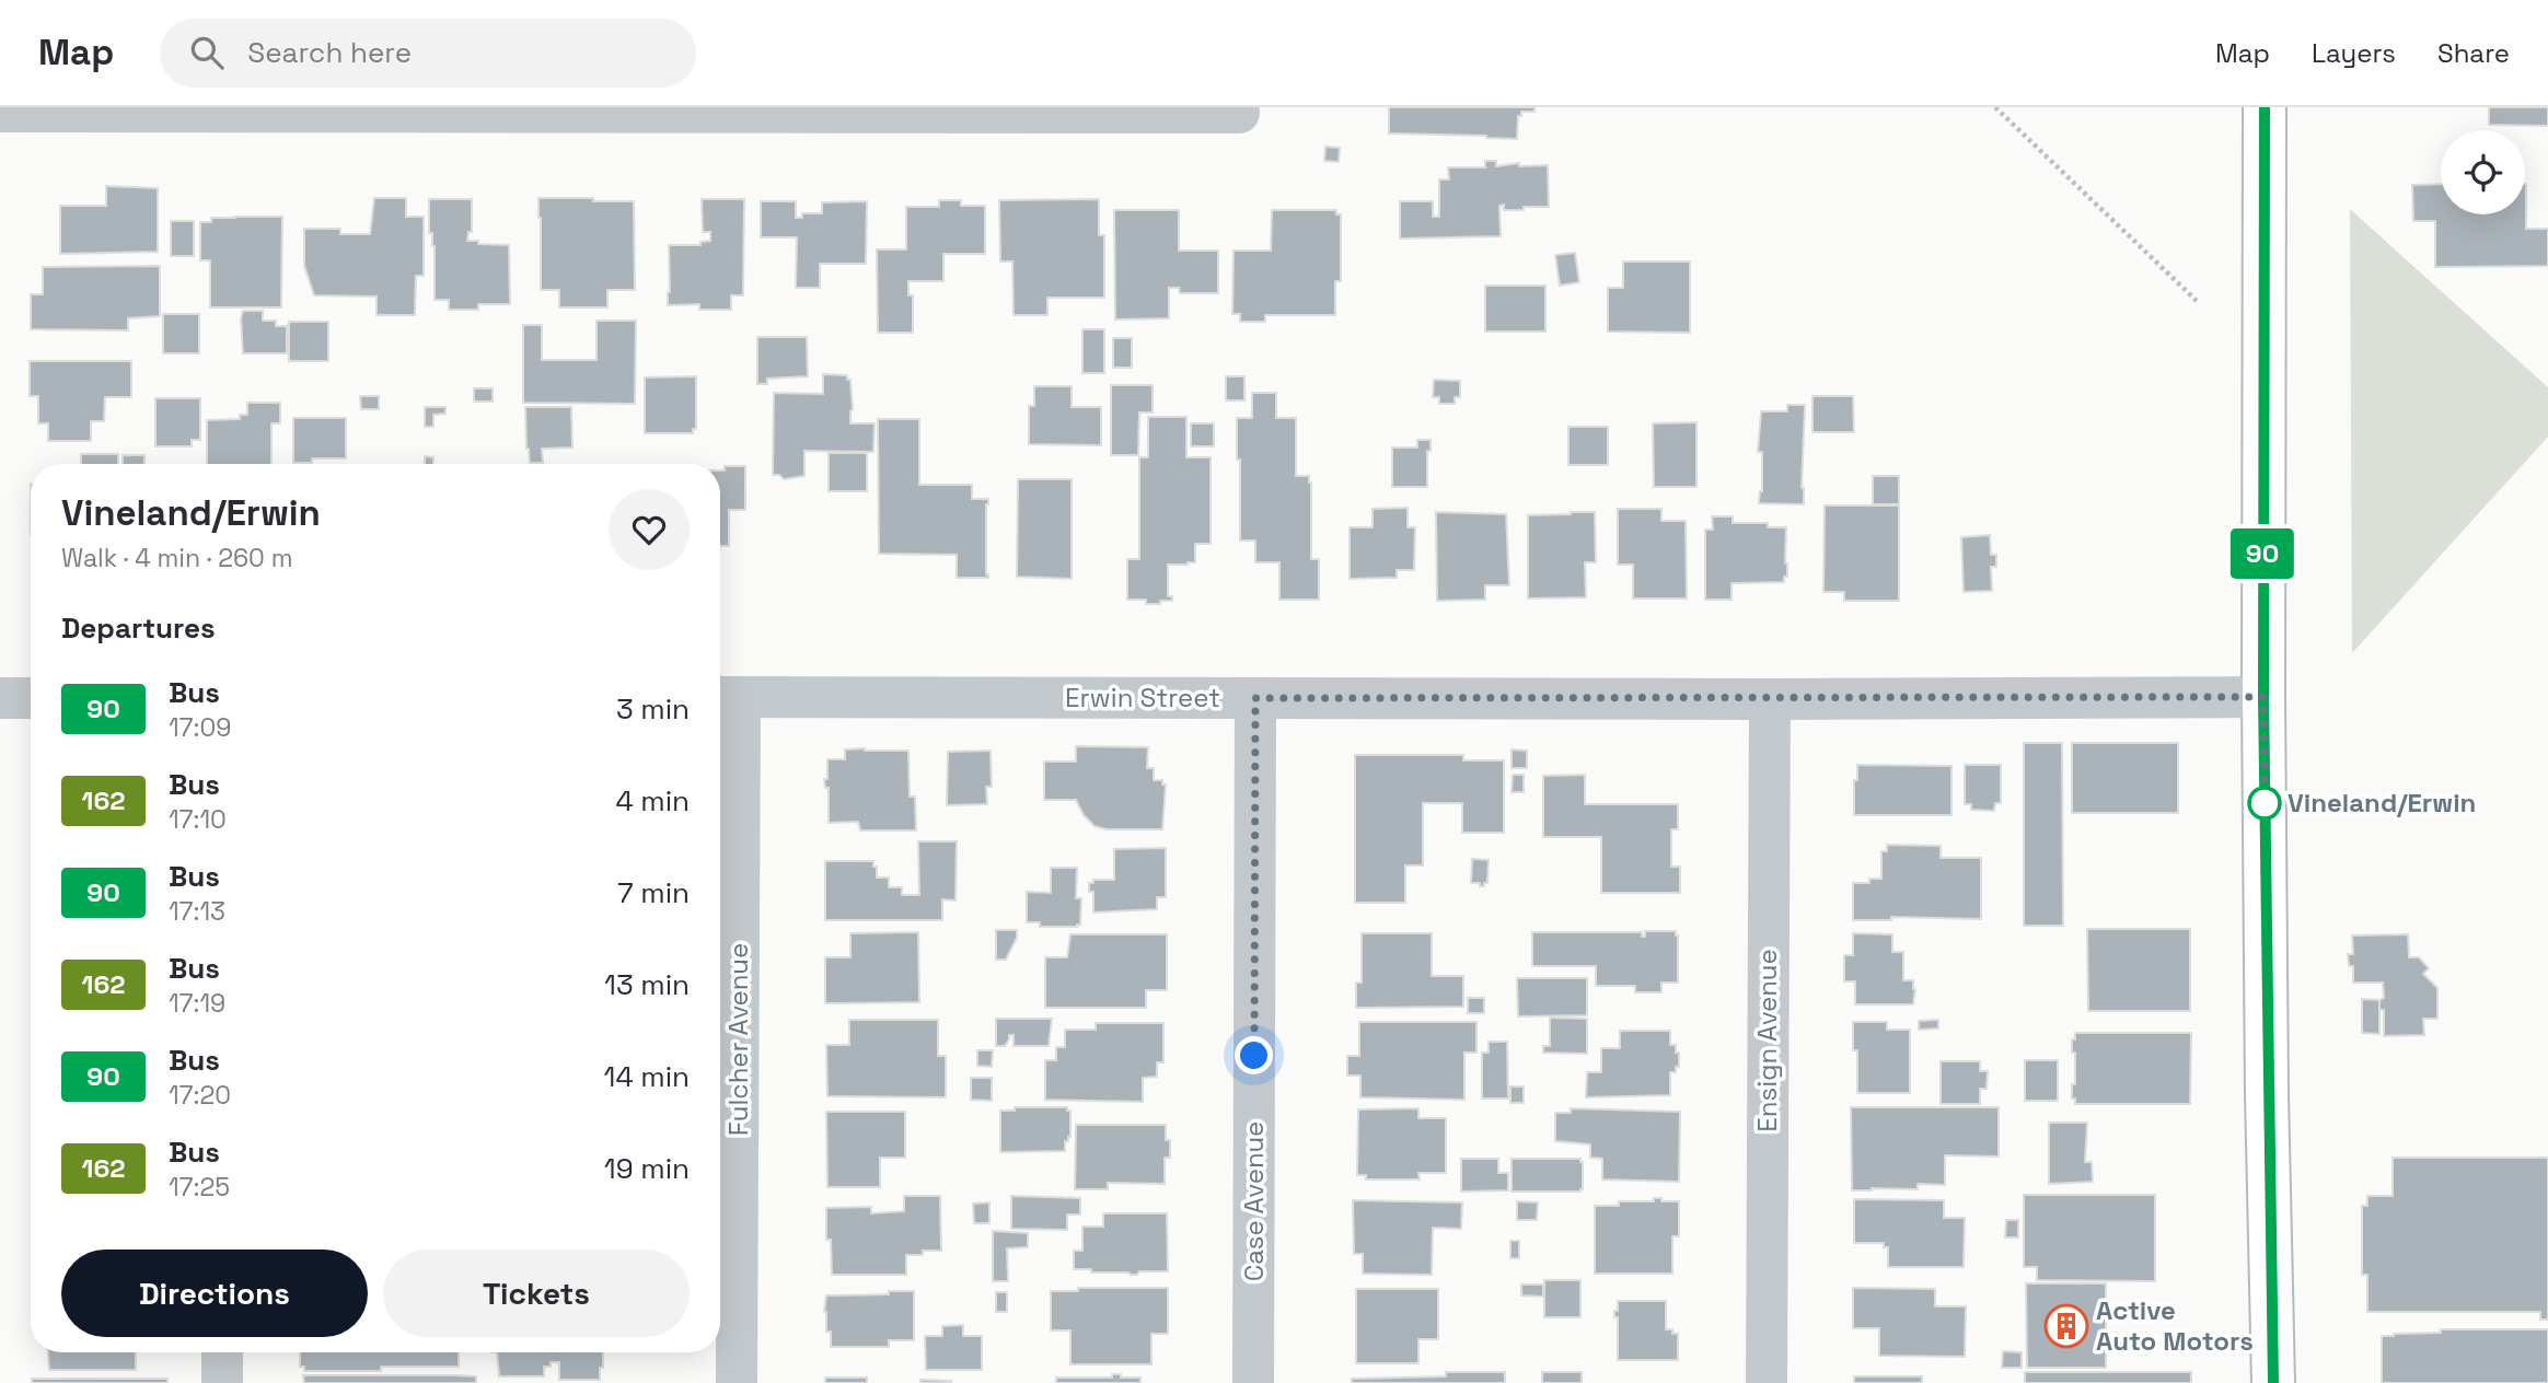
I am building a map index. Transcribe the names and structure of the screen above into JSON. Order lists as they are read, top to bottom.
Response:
{
  "streets": {
    "street": [
      "Erwin Street",
      "Fulcher Avenue",
      "Ensign Avenue",
      "Case Avenue"
    ]
  },
  "crossings": [
    ["Erwin Street", "Fulcher Avenue"],
    ["Erwin Street", "Ensign Avenue"],
    ["Erwin Street", "Case Avenue"]
  ],
  "places": {
    "other": ["Vineland/Erwin"],
    "building": ["Active Auto Motors"]
  },
  "lines": ["bus line 90"],
  "page": {
    "header": "Map",
    "search": "Search here",
    "nav": ["Map", "Layers", "Share"],
    "on_map": "90",
    "heading": [
      ["Vineland/Erwin", "Walk · 4 min · 260 m"],
      "Departures"
    ],
    "list": [
      {
        "mark": "90",
        "name": "Bus",
        "note": "17:09",
        "value": "3 min"
      },
      {
        "mark": "162",
        "name": "Bus",
        "note": "17:10",
        "value": "4 min"
      },
      {
        "mark": "90",
        "name": "Bus",
        "note": "17:13",
        "value": "7 min"
      },
      {
        "mark": "162",
        "name": "Bus",
        "note": "17:19",
        "value": "13 min"
      },
      {
        "mark": "90",
        "name": "Bus",
        "note": "17:20",
        "value": "14 min"
      },
      {
        "mark": "162",
        "name": "Bus",
        "note": "17:25",
        "value": "19 min"
      }
    ],
    "buttons": ["Directions", "Tickets"]
  }
}
